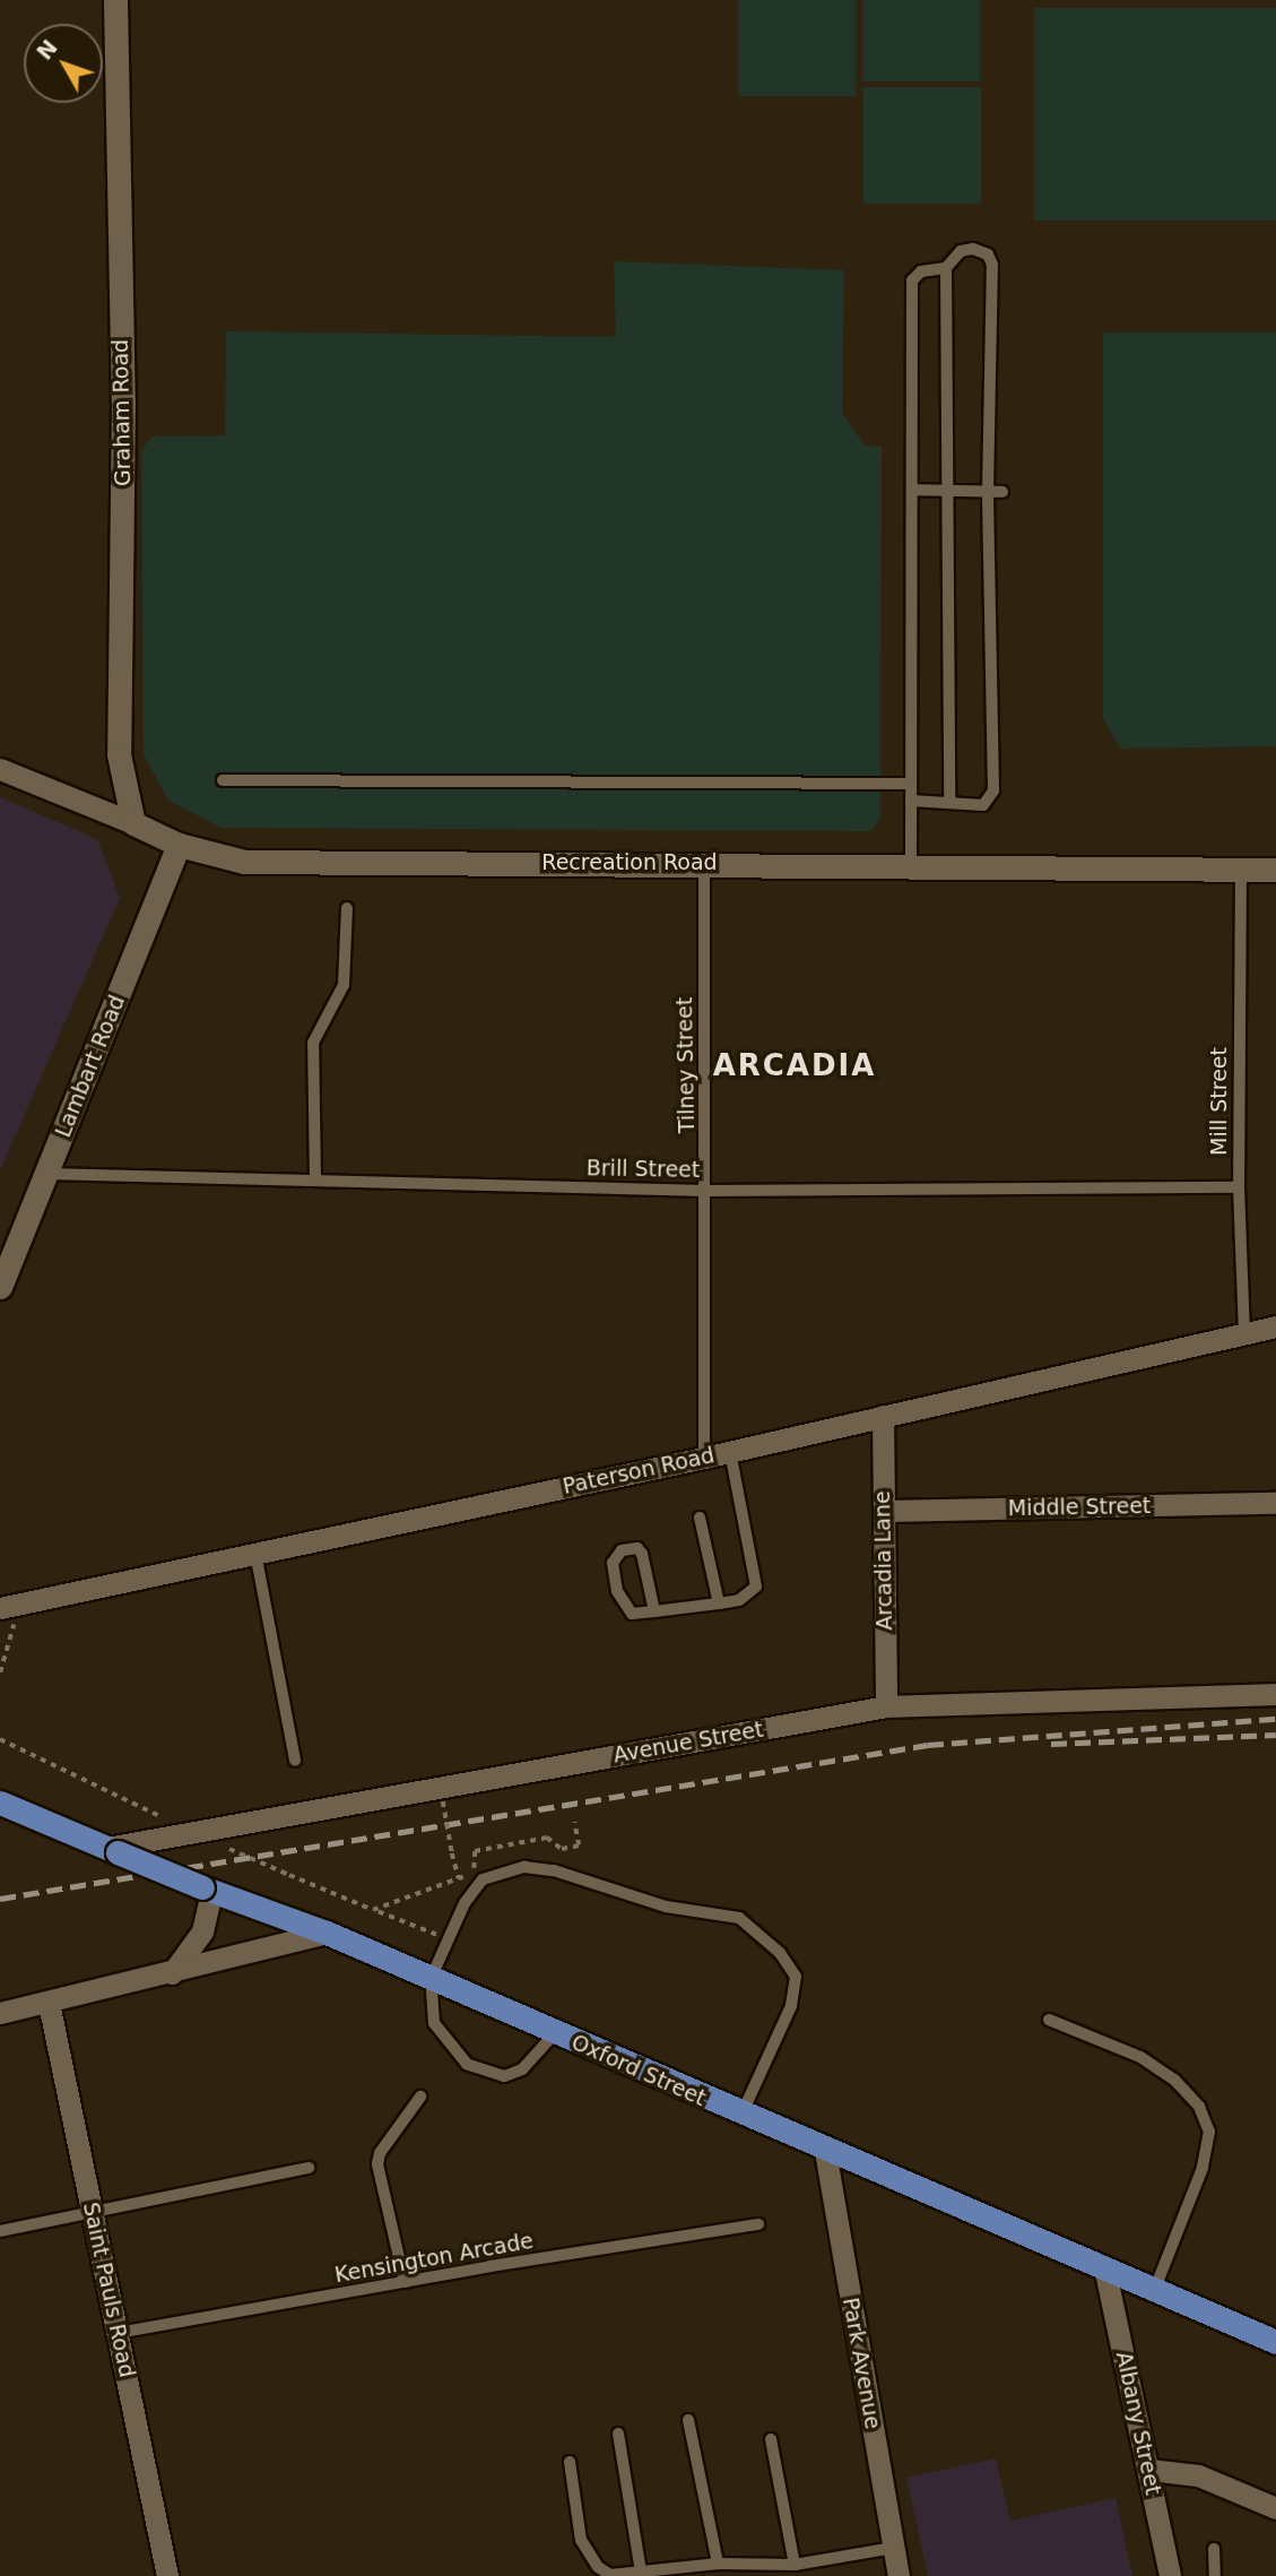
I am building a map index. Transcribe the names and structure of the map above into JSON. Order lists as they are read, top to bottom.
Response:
{
  "streets": {
    "main road": ["Oxford Street"],
    "street": [
      "Graham Road",
      "Recreation Road",
      "Lambart Road",
      "Paterson Road",
      "Middle Street",
      "Arcadia Lane",
      "Avenue Street",
      "Saint Pauls Road",
      "Park Avenue",
      "Albany Street"
    ],
    "lane": [
      "Tilney Street",
      "Mill Street",
      "Brill Street",
      "Kensington Arcade"
    ]
  },
  "crossings": [
    ["Graham Road", "Recreation Road"],
    ["Recreation Road", "Tilney Street"],
    ["Recreation Road", "Lambart Road"],
    ["Recreation Road", "Mill Street"],
    ["Tilney Street", "Brill Street"],
    ["Tilney Street", "Paterson Road"],
    ["Lambart Road", "Brill Street"],
    ["Mill Street", "Brill Street"],
    ["Mill Street", "Paterson Road"],
    ["Paterson Road", "Arcadia Lane"],
    ["Middle Street", "Arcadia Lane"],
    ["Arcadia Lane", "Avenue Street"],
    ["Avenue Street", "Oxford Street"],
    ["Oxford Street", "Park Avenue"],
    ["Oxford Street", "Albany Street"],
    ["Kensington Arcade", "Saint Pauls Road"]
  ],
  "districts": ["ARCADIA"],
  "north": "top left"
}
